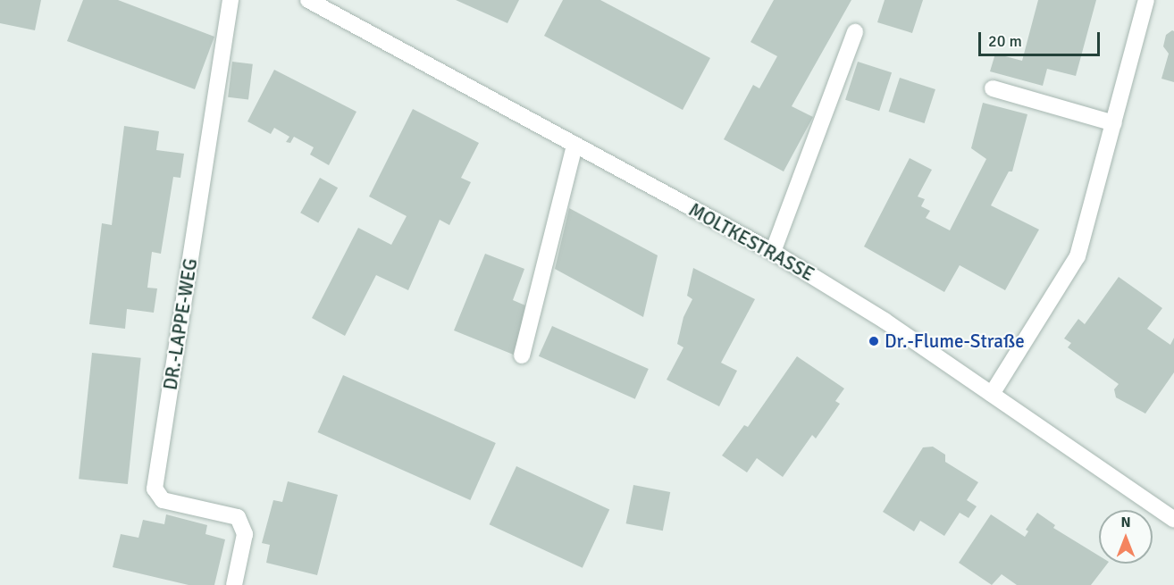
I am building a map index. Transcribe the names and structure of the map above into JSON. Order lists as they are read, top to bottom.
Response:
{
  "streets": {
    "street": ["MOLTKESTRASSE", "DR.-LAPPE-WEG"]
  },
  "places": ["Dr.-Flume-Straße"],
  "scale_bar": "20 m",
  "north": "top"
}
